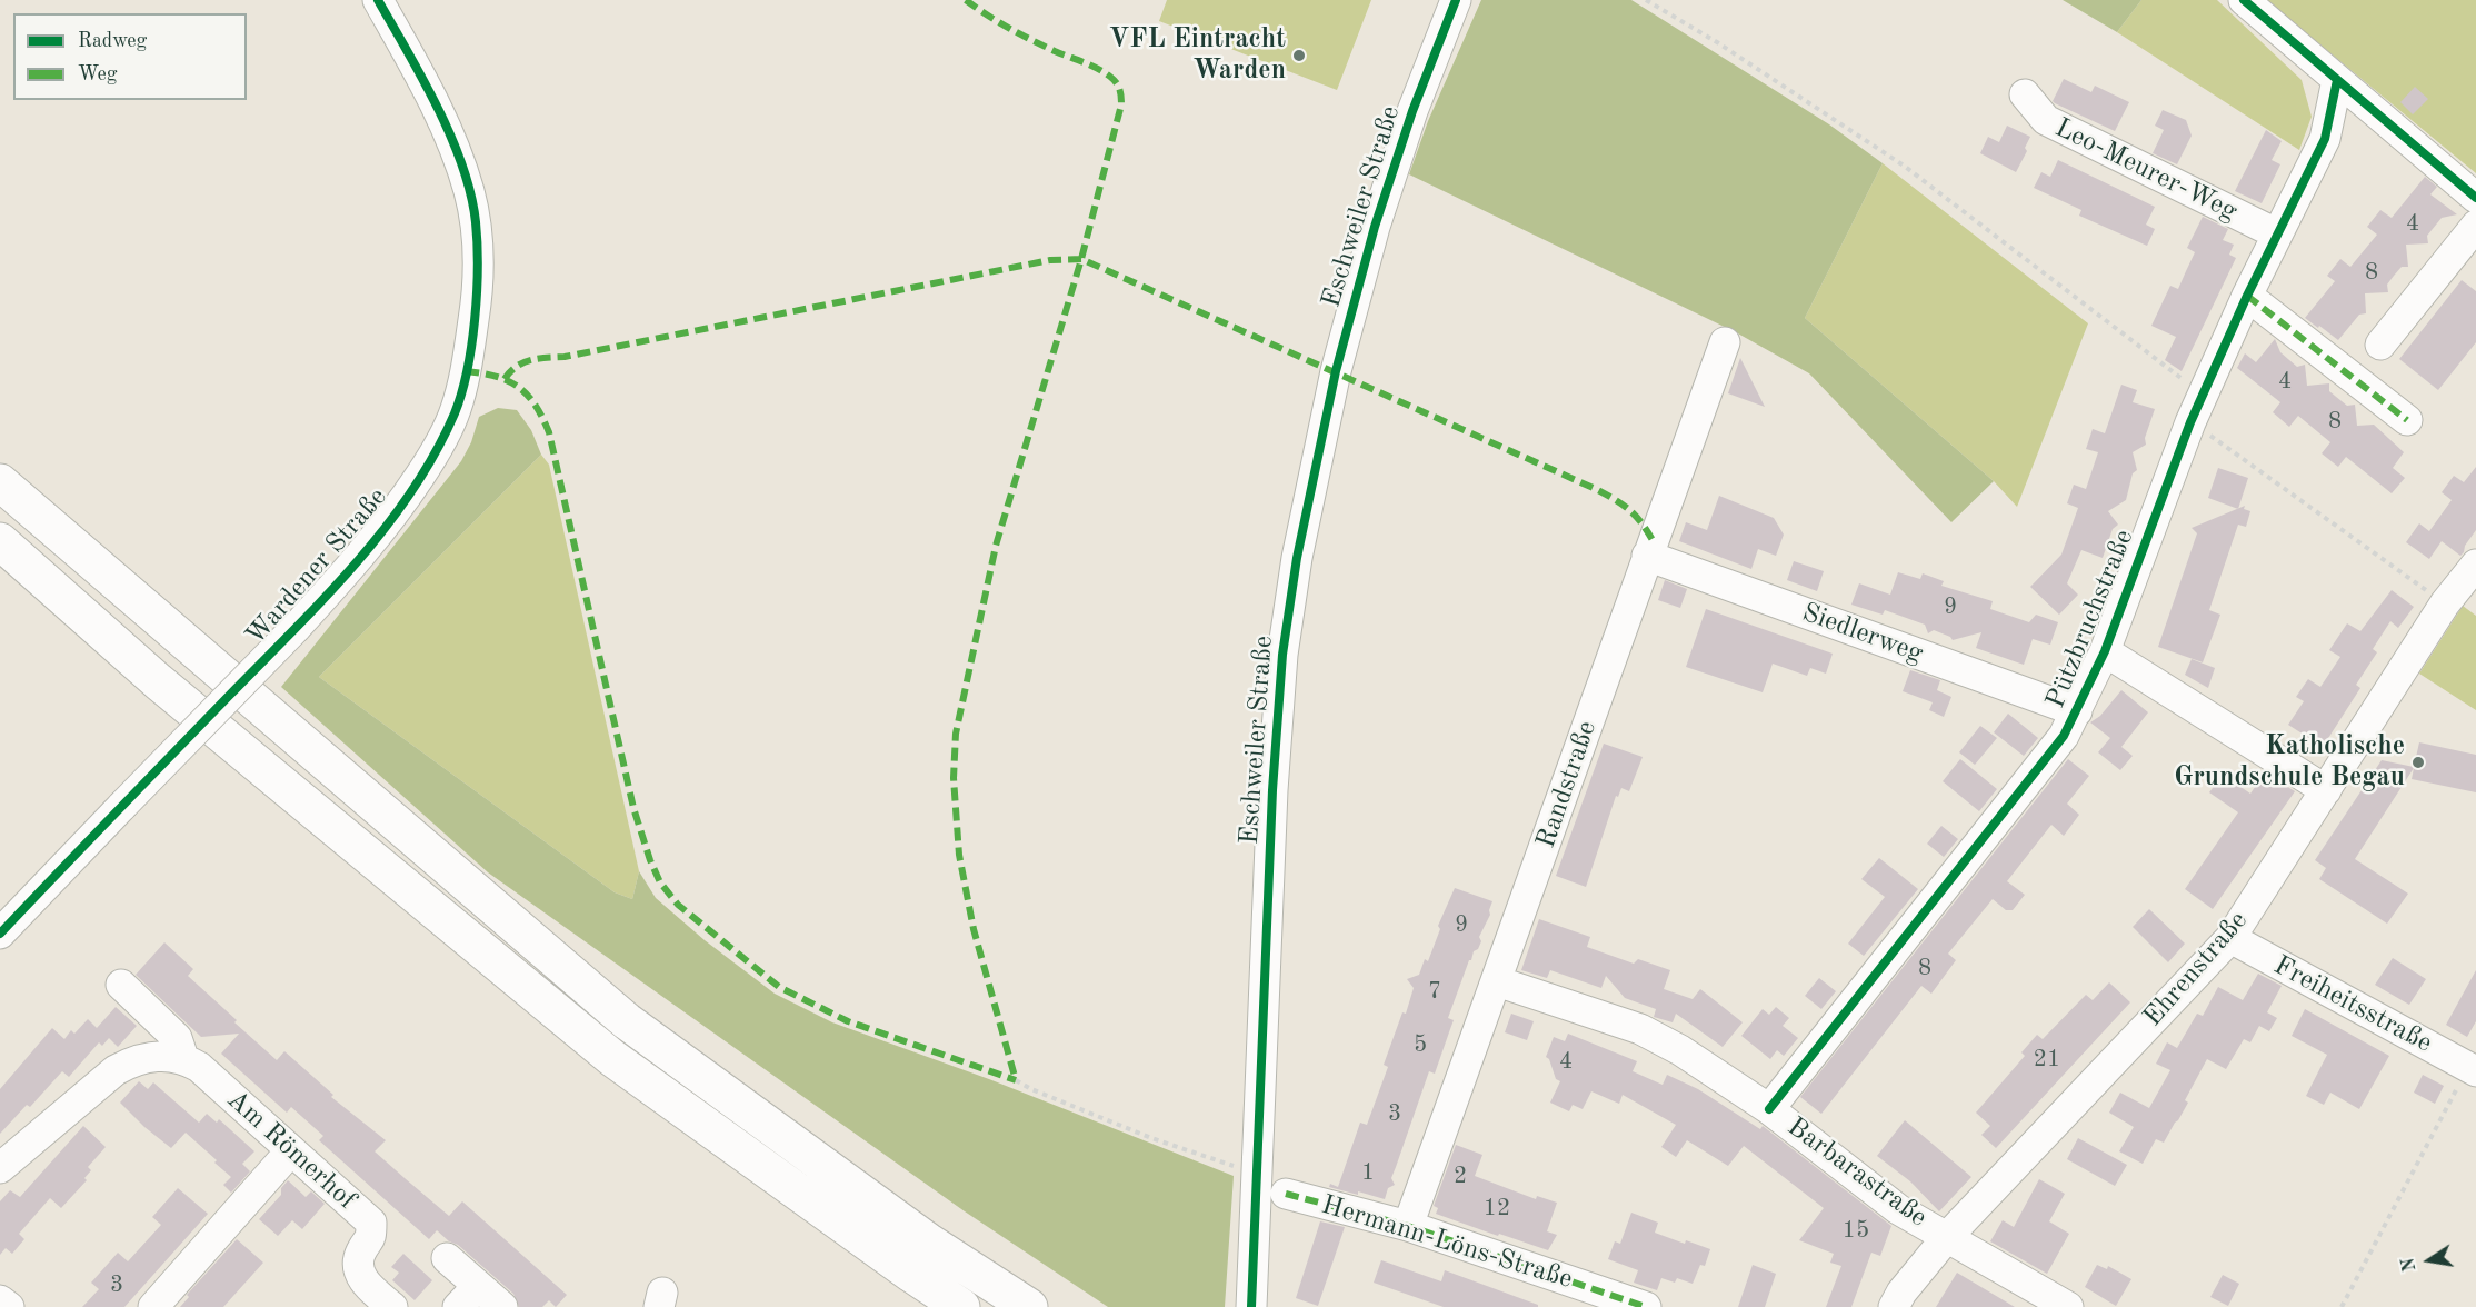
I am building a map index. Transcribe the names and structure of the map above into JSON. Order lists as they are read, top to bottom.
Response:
{
  "streets": {
    "street": [
      "Leo-Meurer-Weg",
      "Eschweiler Straße",
      "Wardener Straße",
      "Pützbruchstraße",
      "Siedlerweg",
      "Randstraße",
      "Ehrenstraße",
      "Freiheitsstraße",
      "Am Römerhof",
      "Barbarastraße",
      "Hermann-Löns-Straße"
    ]
  },
  "crossings": [
    ["Leo-Meurer-Weg", "Pützbruchstraße"],
    ["Pützbruchstraße", "Siedlerweg"],
    ["Pützbruchstraße", "Barbarastraße"],
    ["Siedlerweg", "Randstraße"],
    ["Randstraße", "Barbarastraße"],
    ["Randstraße", "Hermann-Löns-Straße"],
    ["Ehrenstraße", "Freiheitsstraße"],
    ["Ehrenstraße", "Barbarastraße"]
  ],
  "places": ["VFL Eintracht Warden", "Katholische Grundschule Begau"],
  "house_numbers": [
    "4",
    "8",
    "4",
    "8",
    "9",
    "9",
    "8",
    "7",
    "5",
    "21",
    "4",
    "3",
    "1",
    "2",
    "12",
    "15",
    "3"
  ],
  "legend": ["Radweg", "Weg"],
  "north": "left"
}
